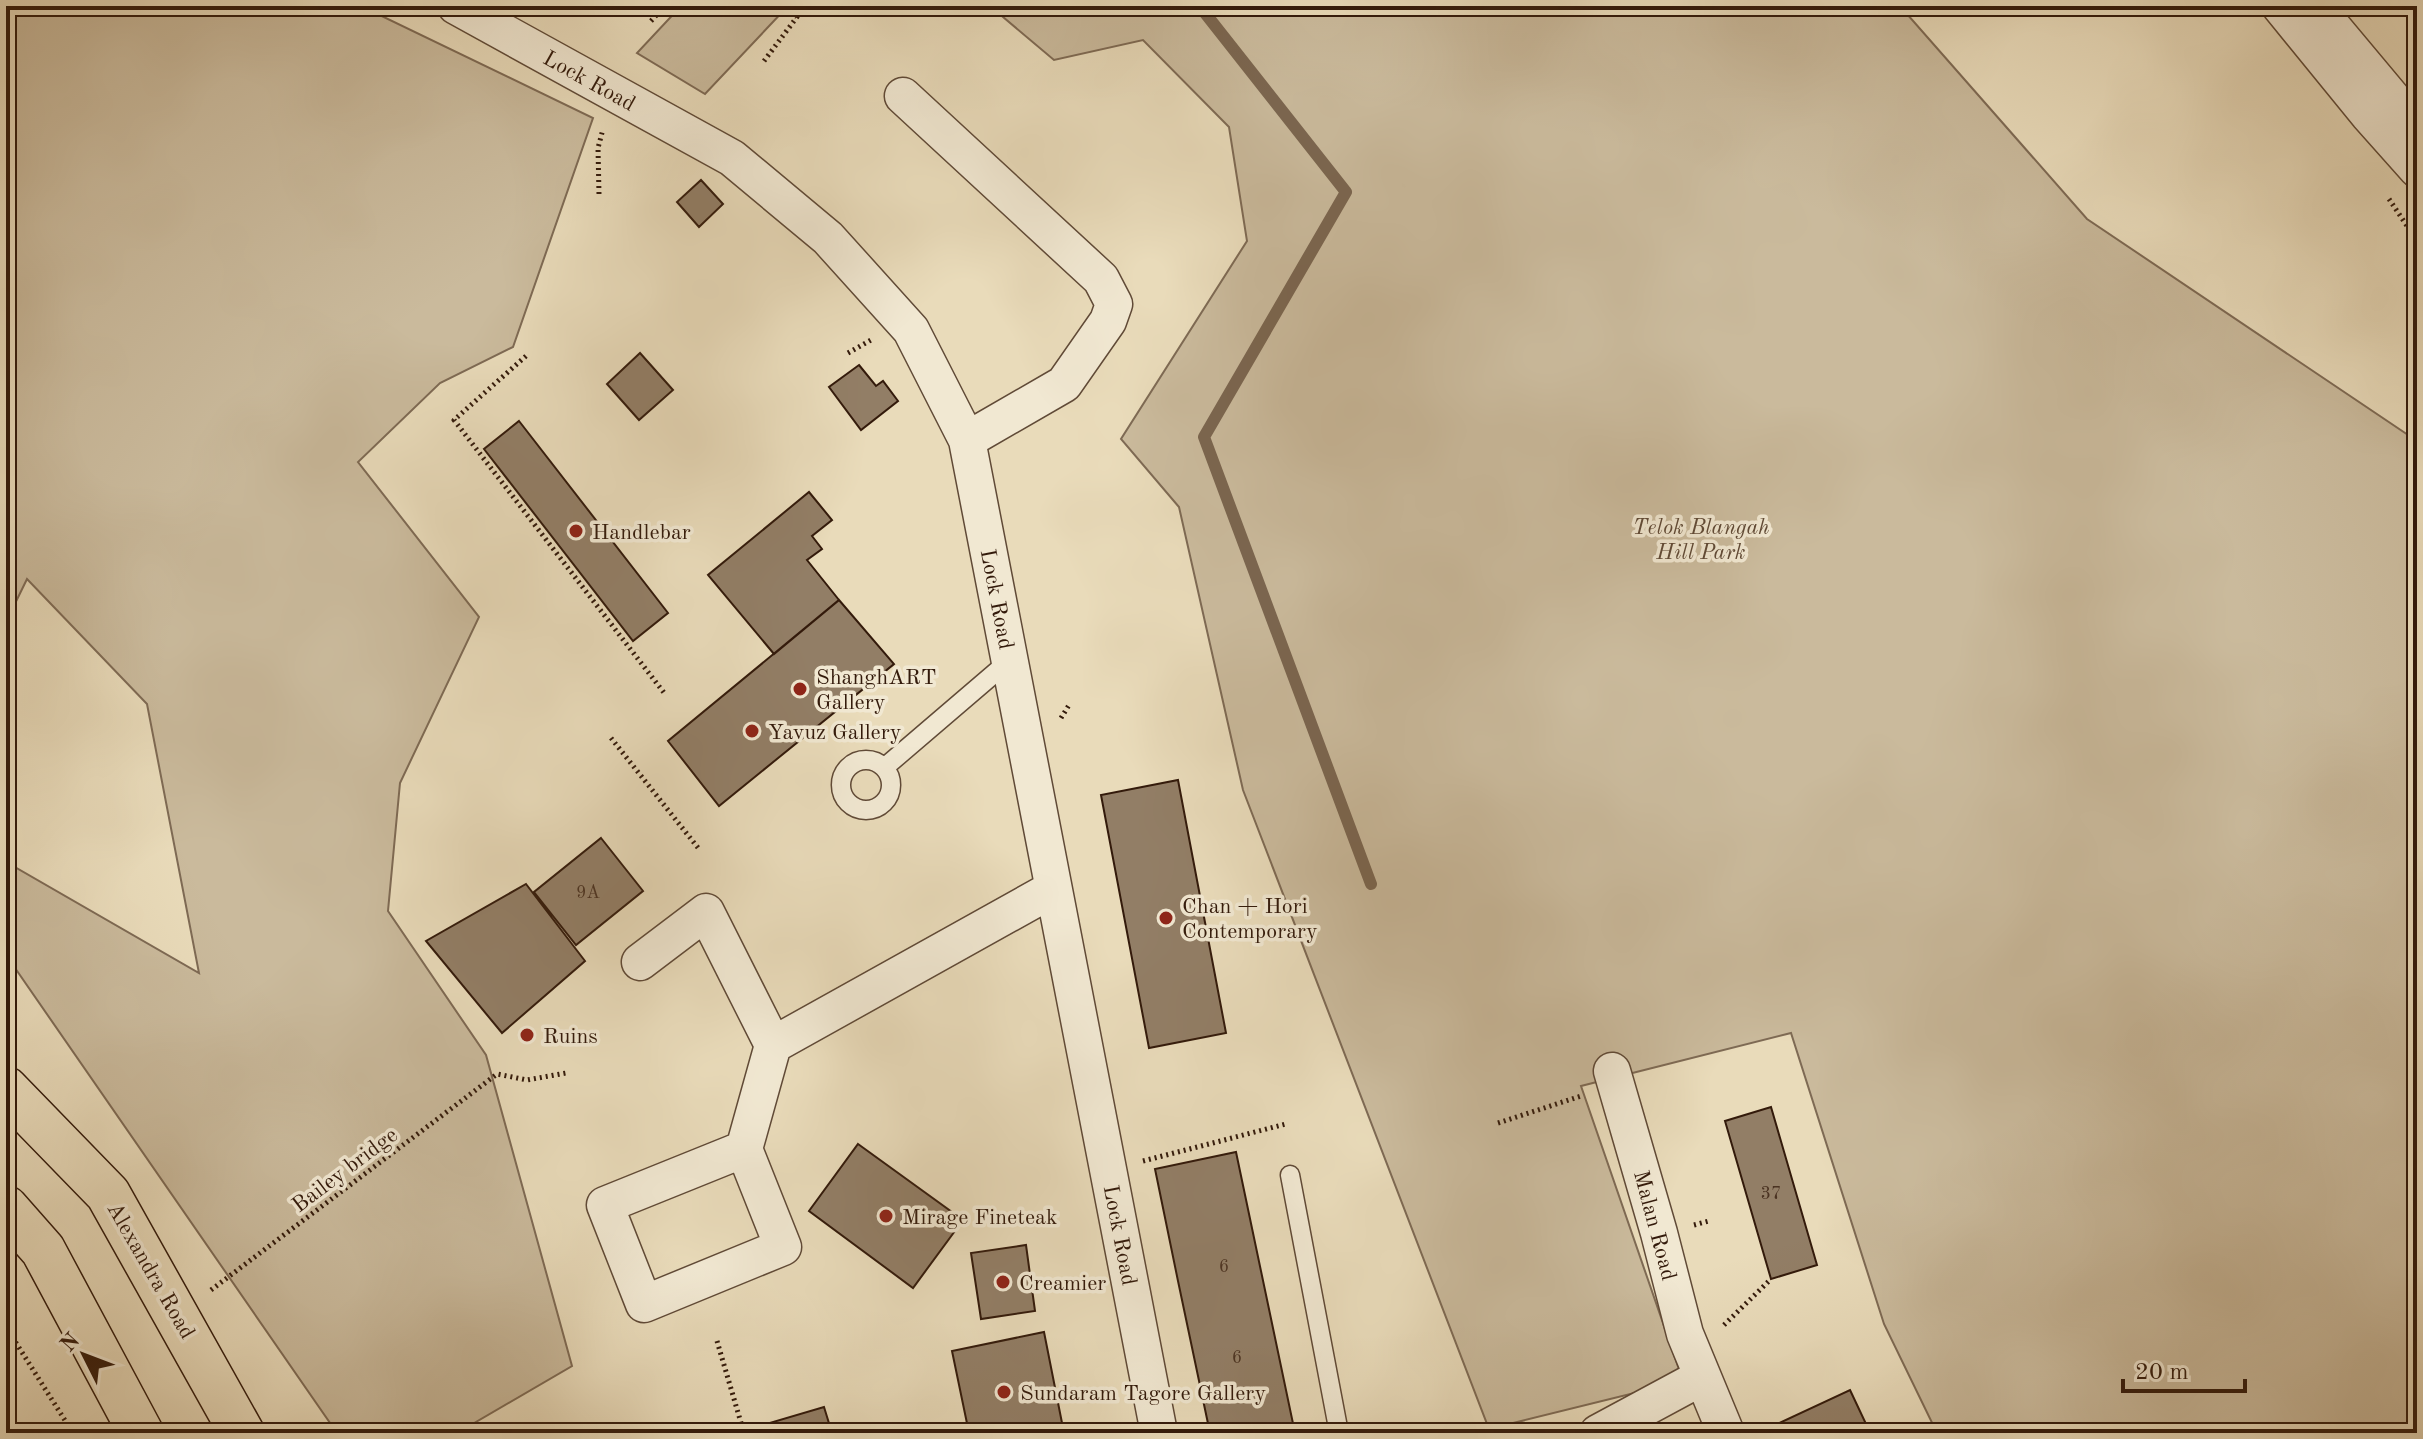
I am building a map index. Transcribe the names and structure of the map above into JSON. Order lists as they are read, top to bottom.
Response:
{
  "streets": {
    "main road": ["Alexandra Road"],
    "street": ["Lock Road", "Malan Road"],
    "path": ["Bailey bridge"]
  },
  "parks": ["Telok Blangah Hill Park"],
  "places": [
    "Handlebar",
    "ShanghART Gallery",
    "Yavuz Gallery",
    "Chan + Hori Contemporary",
    "Ruins",
    "Mirage Fineteak",
    "Creamier",
    "Sundaram Tagore Gallery"
  ],
  "house_numbers": [
    "9A",
    "37",
    "6",
    "6"
  ],
  "scale_bar": "20 m",
  "north": "top left"
}
